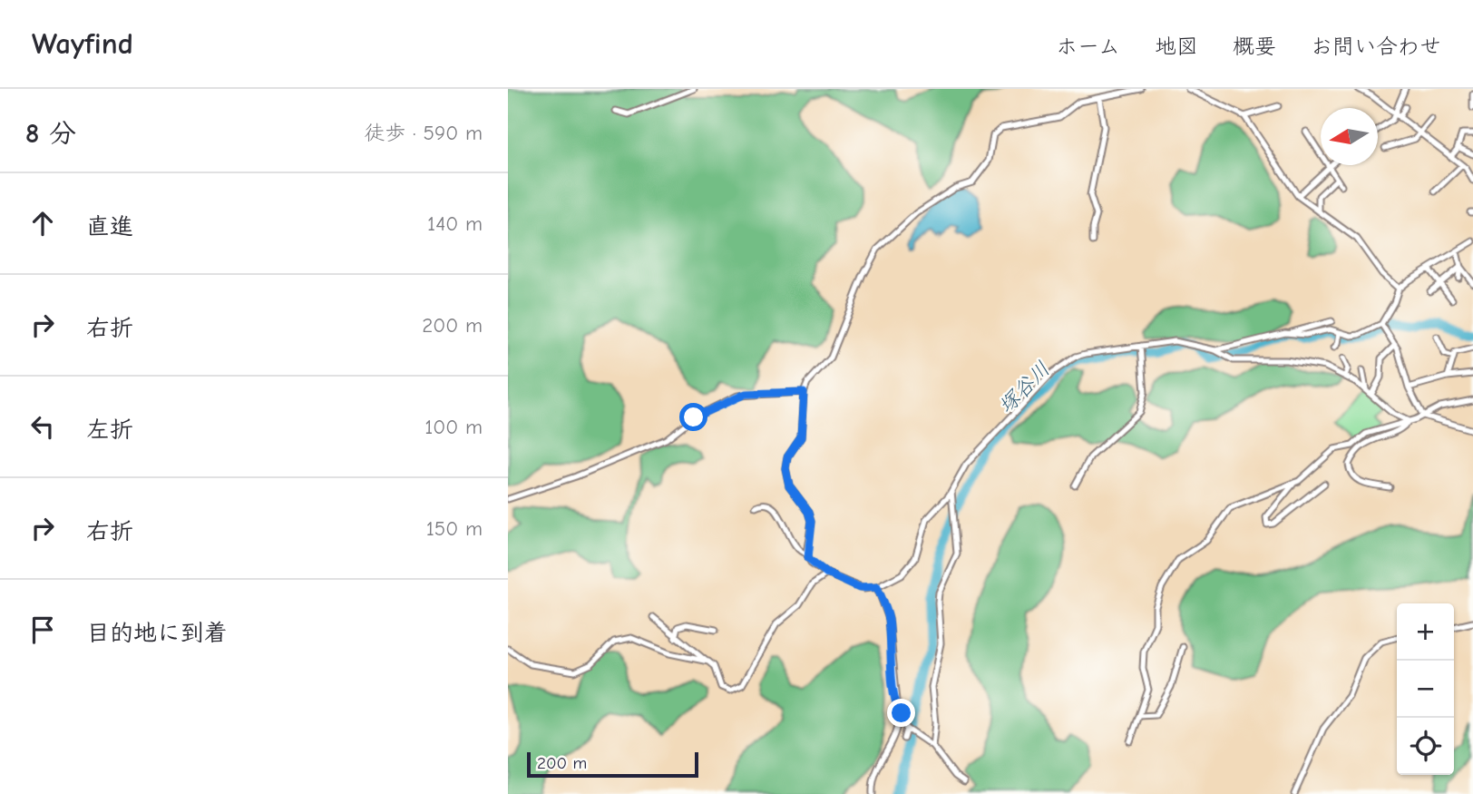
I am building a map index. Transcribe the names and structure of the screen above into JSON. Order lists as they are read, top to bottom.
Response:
{
  "water": ["塚谷川"],
  "scale_bar": "200 m",
  "north": "left",
  "page": {
    "header": "Wayfind",
    "nav": [
      "ホーム",
      "地図",
      "概要",
      "お問い合わせ"
    ],
    "heading": ["8 分", "徒歩 · 590 m"],
    "list": [
      ["直進", "140 m"],
      ["右折", "200 m"],
      ["左折", "100 m"],
      ["右折", "150 m"],
      "目的地に到着"
    ],
    "map_buttons": ["+", "−"],
    "scale": "200 m"
  }
}
